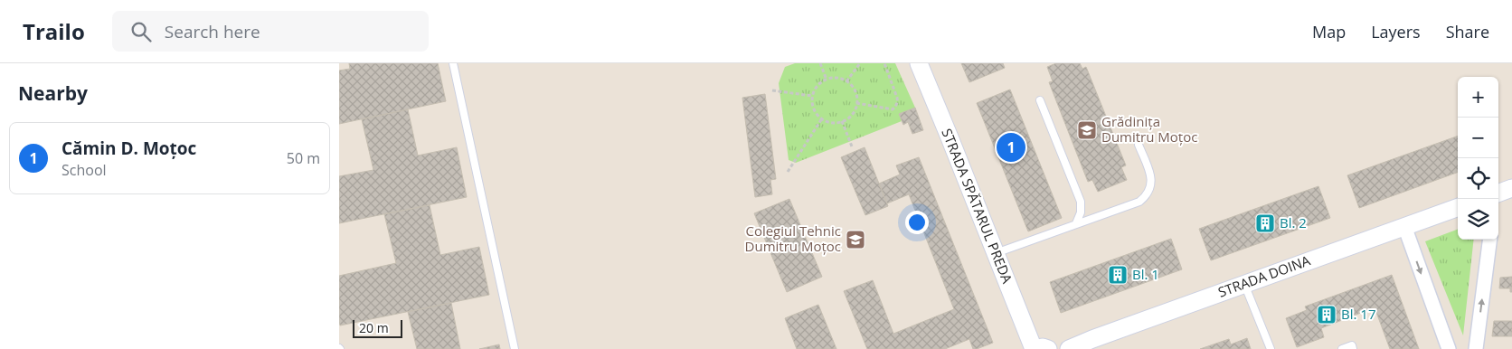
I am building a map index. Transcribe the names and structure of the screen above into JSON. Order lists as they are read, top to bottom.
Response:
{
  "streets": {
    "street": ["STRADA SPĂTARUL PREDA", "STRADA DOINA"]
  },
  "places": {
    "school or university": ["Grădinița Dumitru Moțoc", "Colegiul Tehnic Dumitru Moțoc"],
    "building": ["Bl. 2", "Bl. 1", "Bl. 17"]
  },
  "scale_bar": "20 m",
  "page": {
    "header": "Trailo",
    "search": "Search here",
    "nav": ["Map", "Layers", "Share"],
    "heading": "Nearby",
    "map_buttons": ["+", "−"],
    "list": [
      {
        "mark": "1",
        "name": "Cămin D. Moțoc",
        "note": "School",
        "value": "50 m"
      }
    ],
    "pins": "1",
    "scale": "20 m"
  }
}
